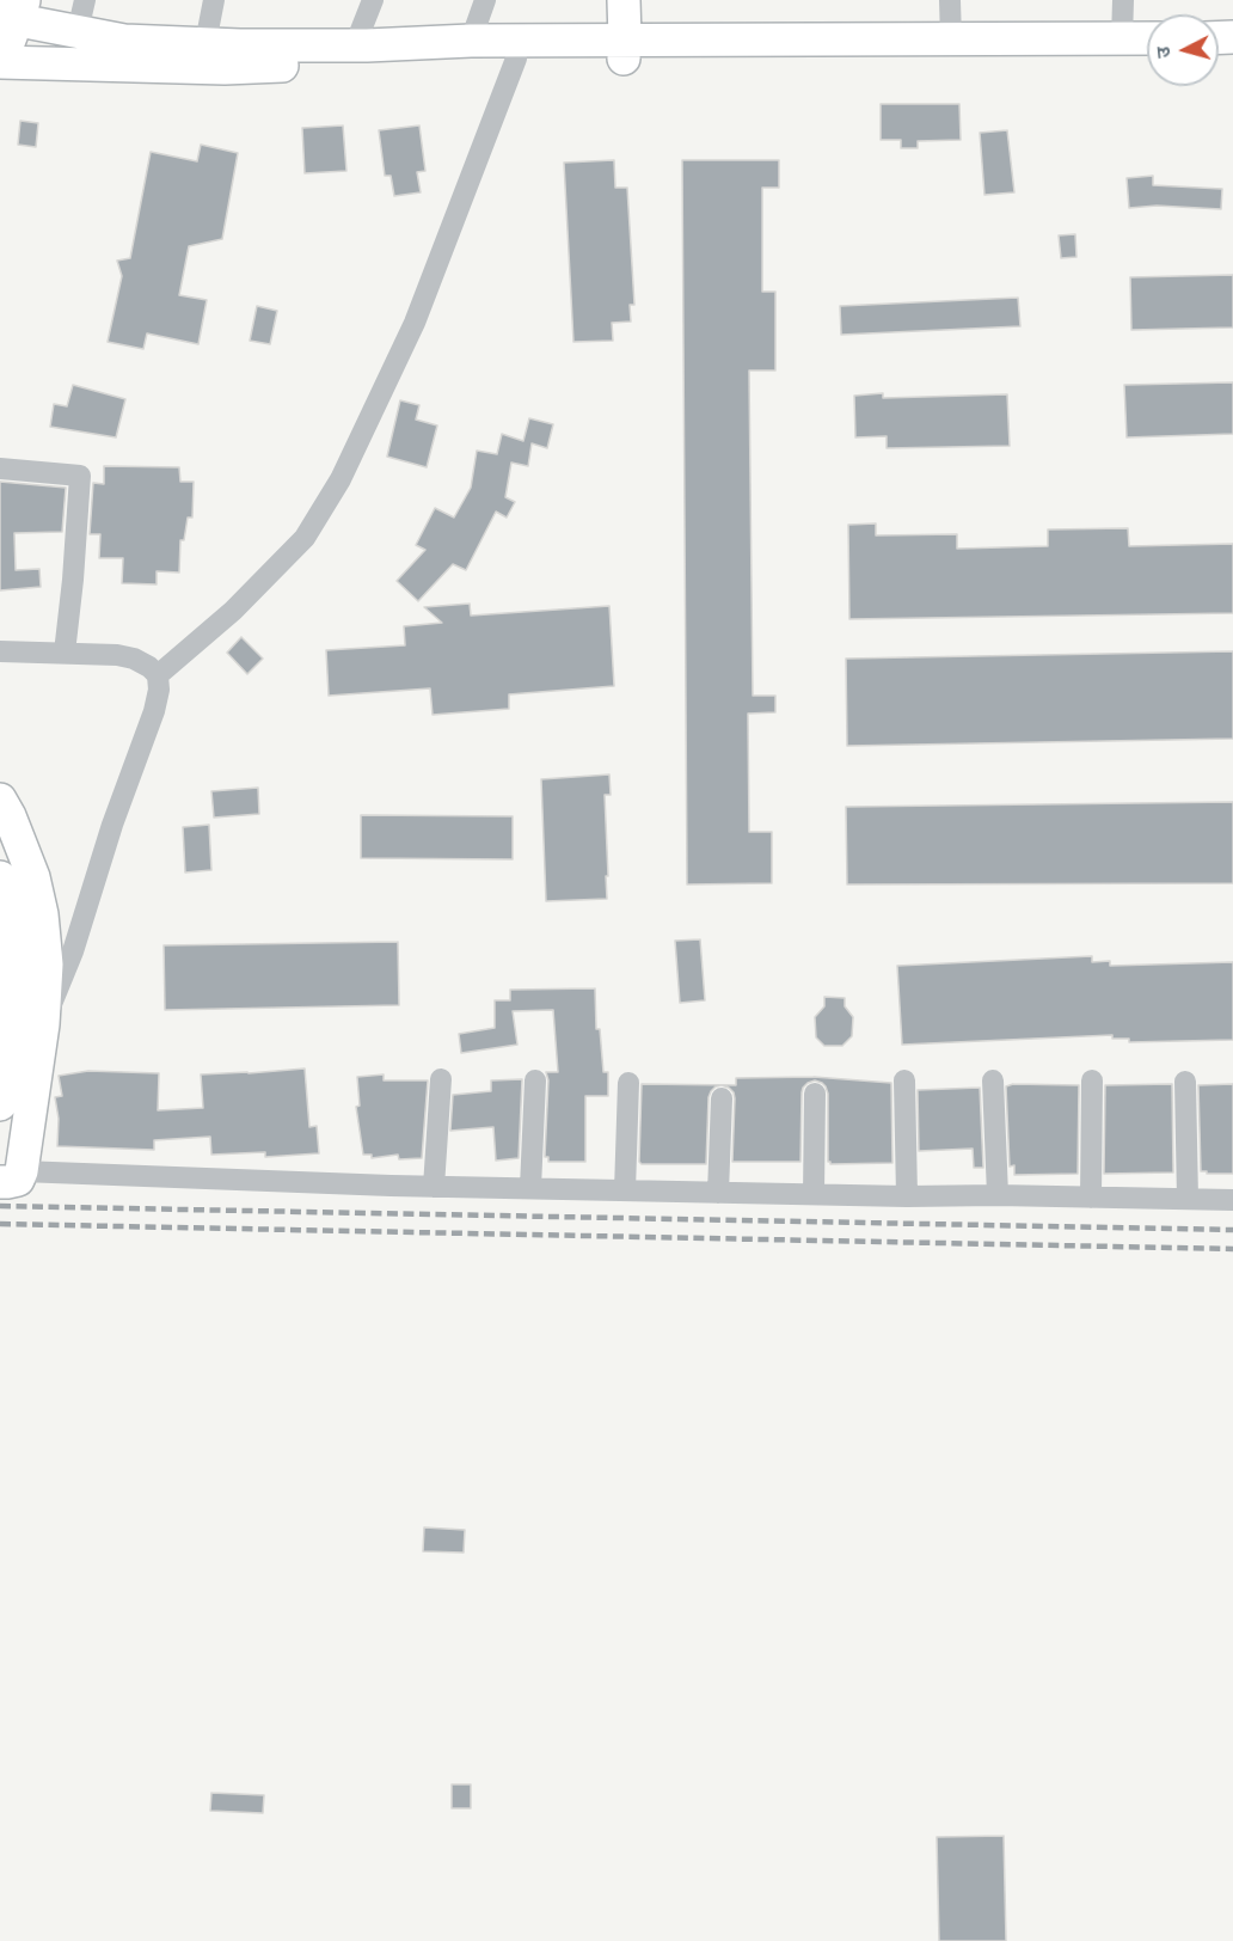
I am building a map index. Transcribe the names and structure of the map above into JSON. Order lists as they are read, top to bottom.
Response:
{
  "north": "left"
}
